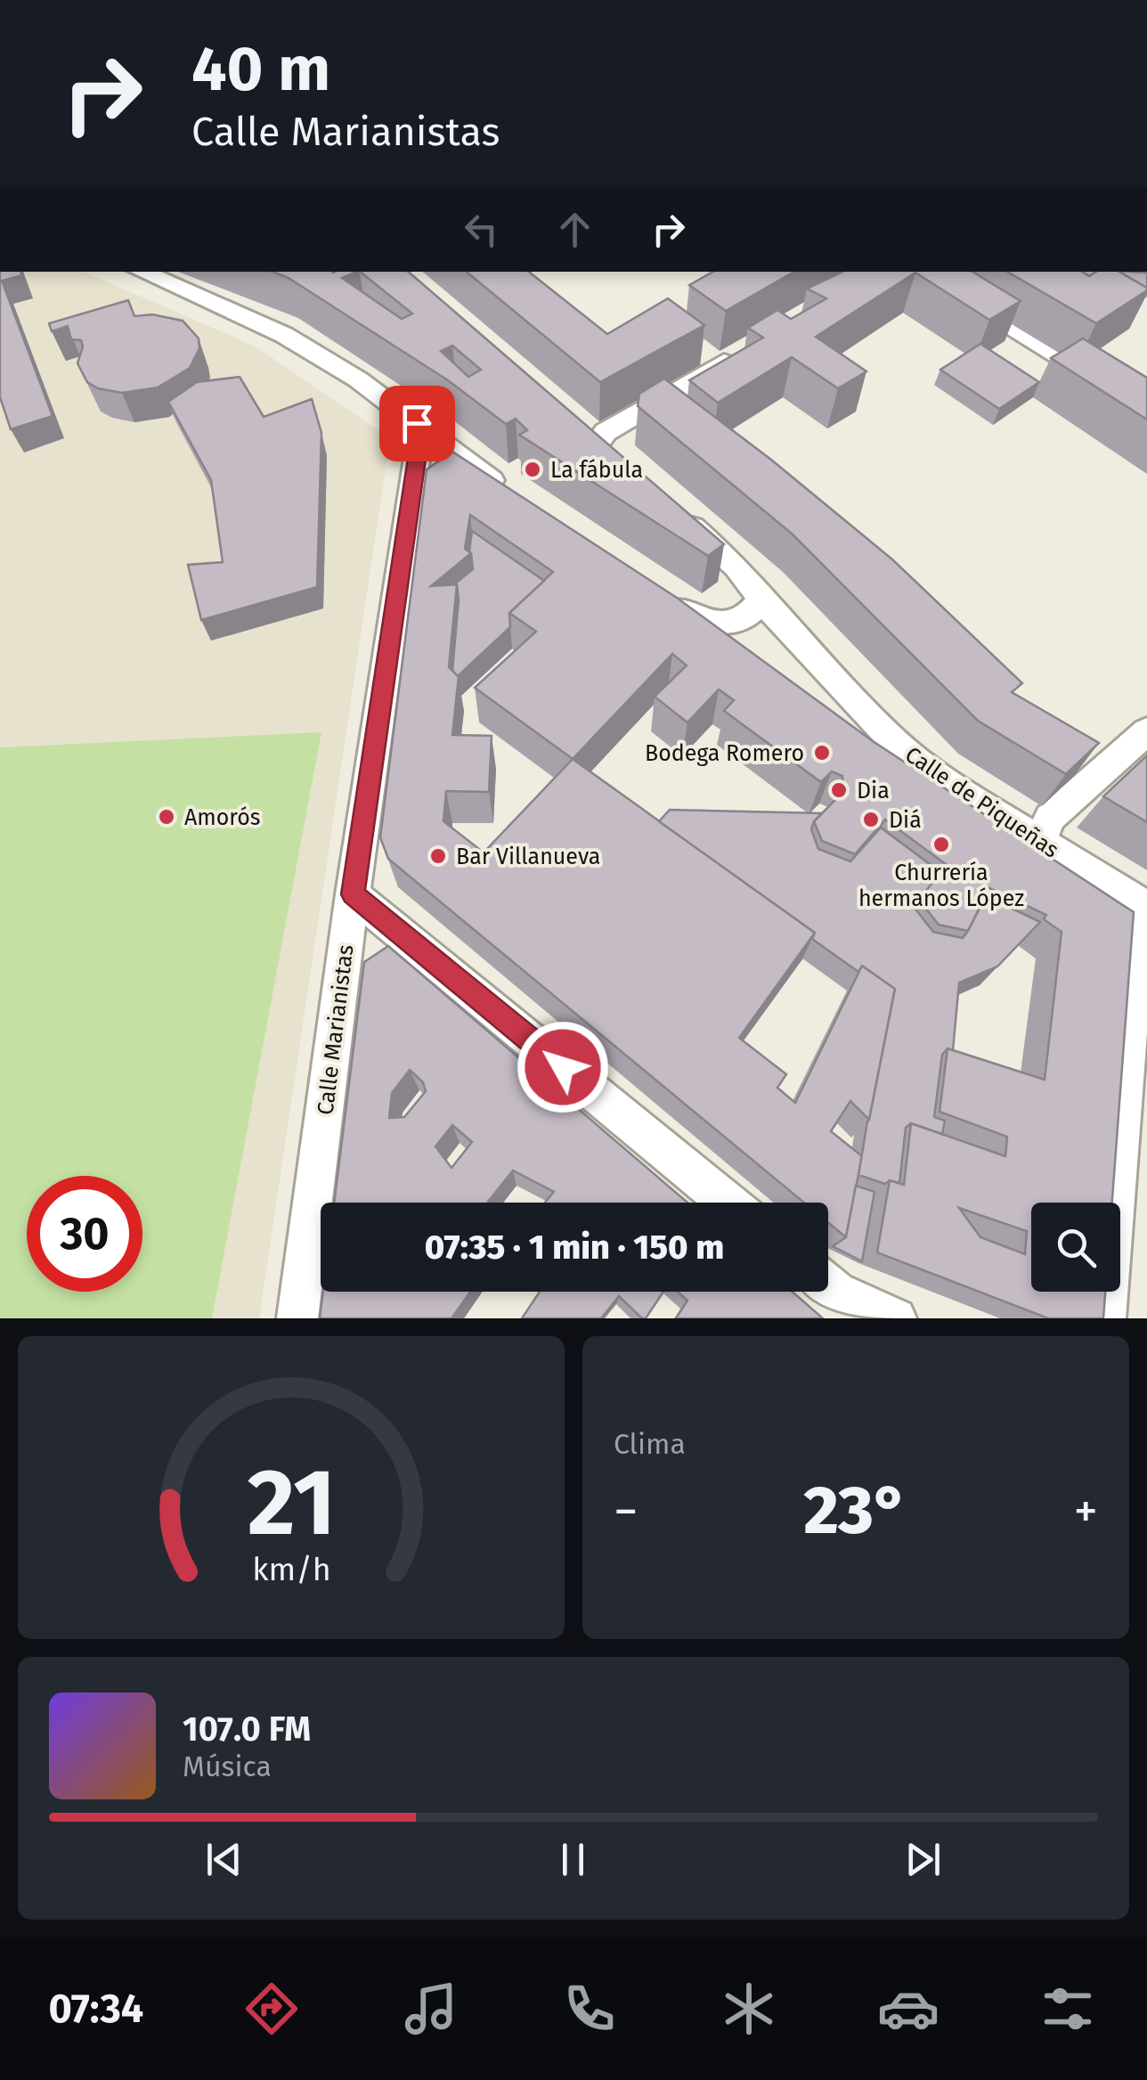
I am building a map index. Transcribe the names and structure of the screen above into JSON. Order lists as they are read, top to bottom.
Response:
{
  "streets": {
    "street": ["Calle de Piqueñas", "Calle Marianistas"]
  },
  "places": [
    "La fábula",
    "Bodega Romero",
    "Dia",
    "Amorós",
    "Diá",
    "Churrería hermanos López",
    "Bar Villanueva"
  ],
  "page": {
    "turn": ["40 m", "Calle Marianistas"],
    "limit": "30",
    "trip": "07:35 · 1 min · 150 m",
    "tile": "Clima",
    "heat": ["−", "23°", "+"],
    "song": ["107.0 FM", "Música"],
    "tabs": "07:34",
    "gauge": ["21", "km/h"]
  }
}
